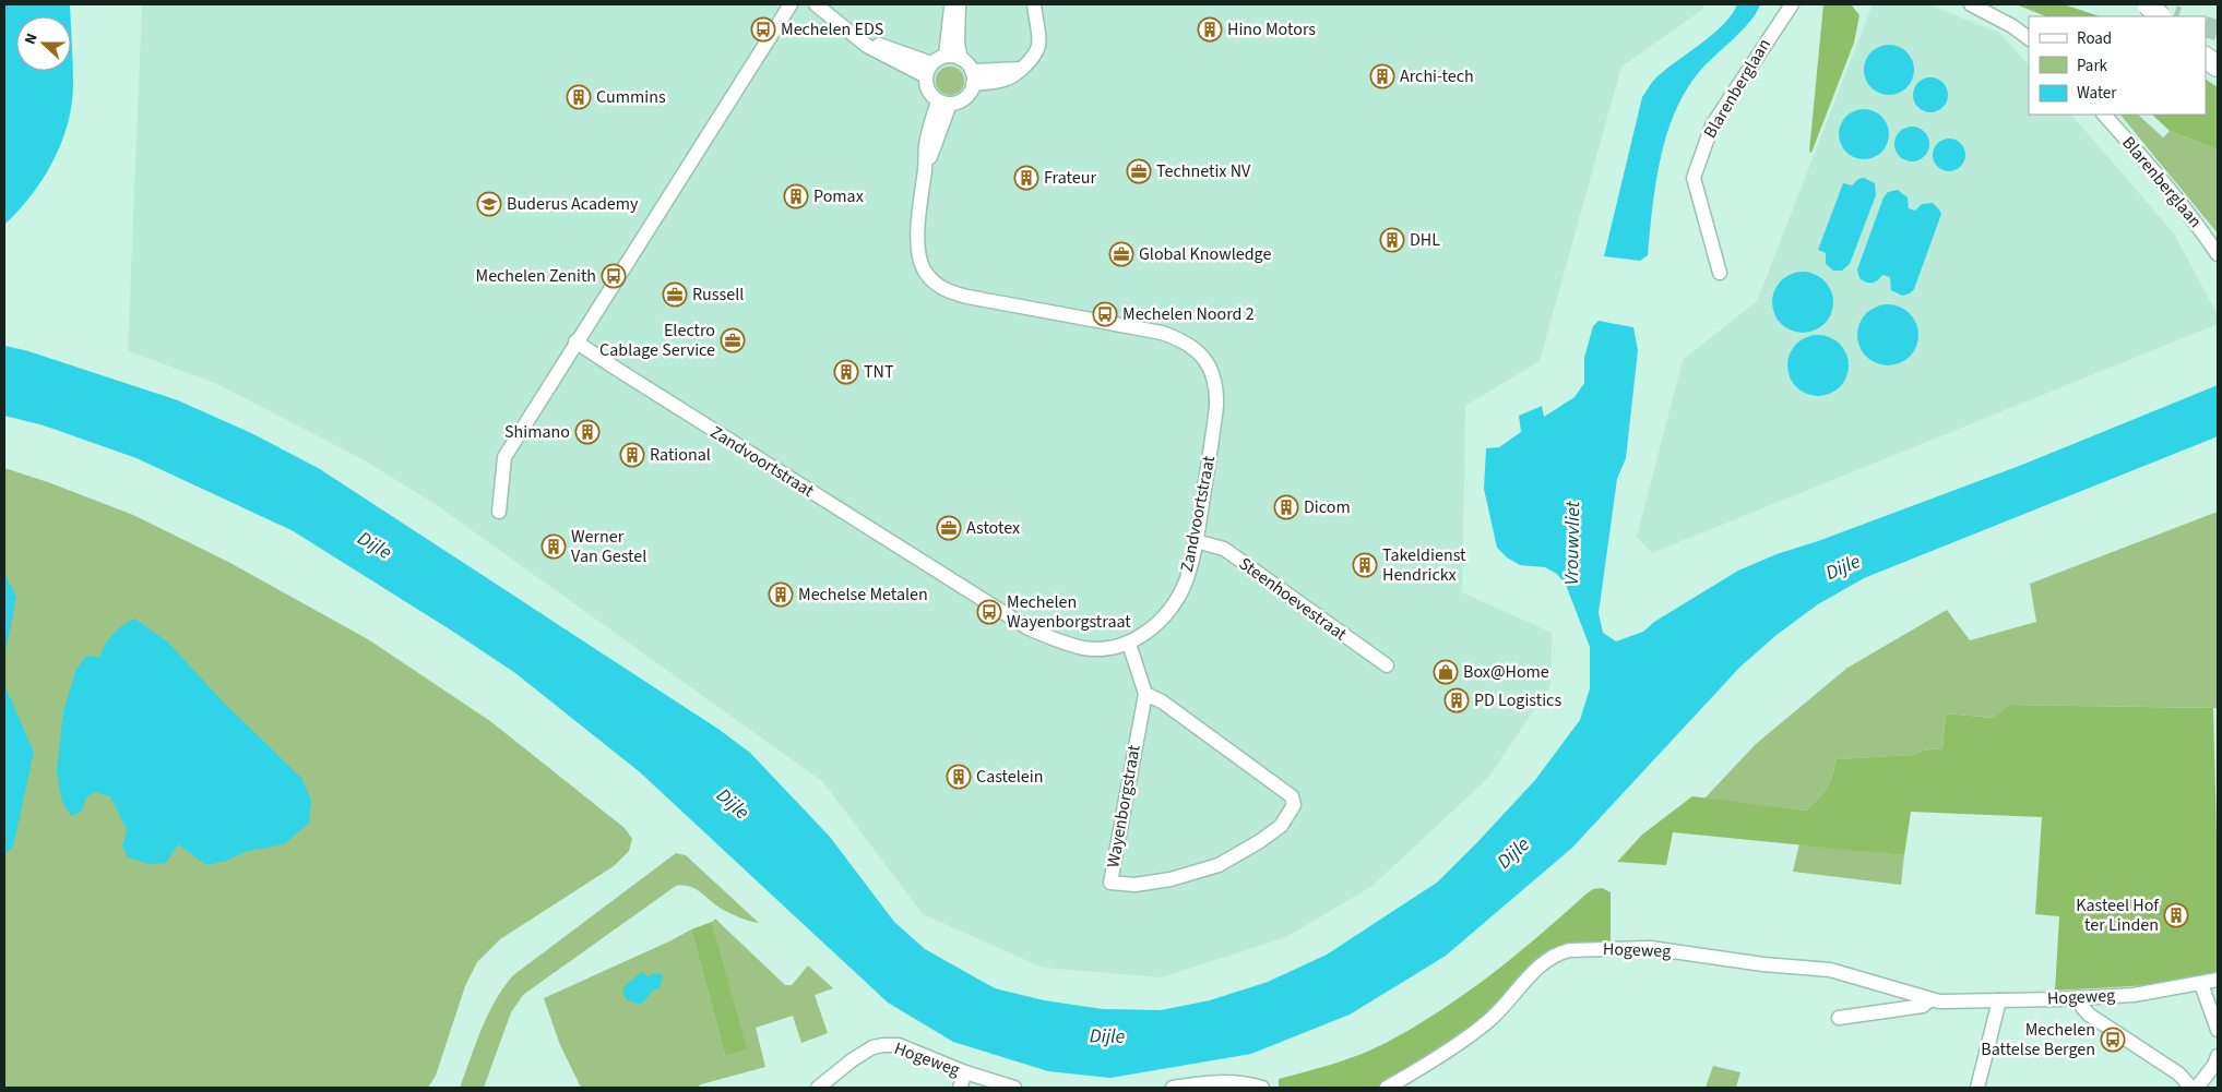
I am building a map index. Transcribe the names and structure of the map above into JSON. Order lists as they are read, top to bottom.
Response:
{
  "streets": {
    "street": [
      "Blarenberglaan",
      "Zandvoortstraat",
      "Steenhoevestraat",
      "Wayenborgstraat",
      "Hogeweg"
    ]
  },
  "crossings": [
    ["Zandvoortstraat", "Steenhoevestraat"],
    ["Zandvoortstraat", "Wayenborgstraat"]
  ],
  "water": ["Vrouwvliet", "Dijle"],
  "places": {
    "bus stop": [
      "Mechelen EDS",
      "Mechelen Zenith",
      "Mechelen Noord 2",
      "Mechelen Wayenborgstraat",
      "Mechelen Battelse Bergen"
    ],
    "building": [
      "Hino Motors",
      "Archi-tech",
      "Cummins",
      "Frateur",
      "Pomax",
      "DHL",
      "TNT",
      "Shimano",
      "Rational",
      "Dicom",
      "Werner Van Gestel",
      "Takeldienst Hendrickx",
      "Mechelse Metalen",
      "PD Logistics",
      "Castelein",
      "Kasteel Hof ter Linden"
    ],
    "office": [
      "Technetix NV",
      "Global Knowledge",
      "Russell",
      "Electro Cablage Service",
      "Astotex"
    ],
    "school or university": ["Buderus Academy"],
    "shop": ["Box@Home"]
  },
  "legend": ["Road", "Park", "Water"],
  "north": "left"
}
